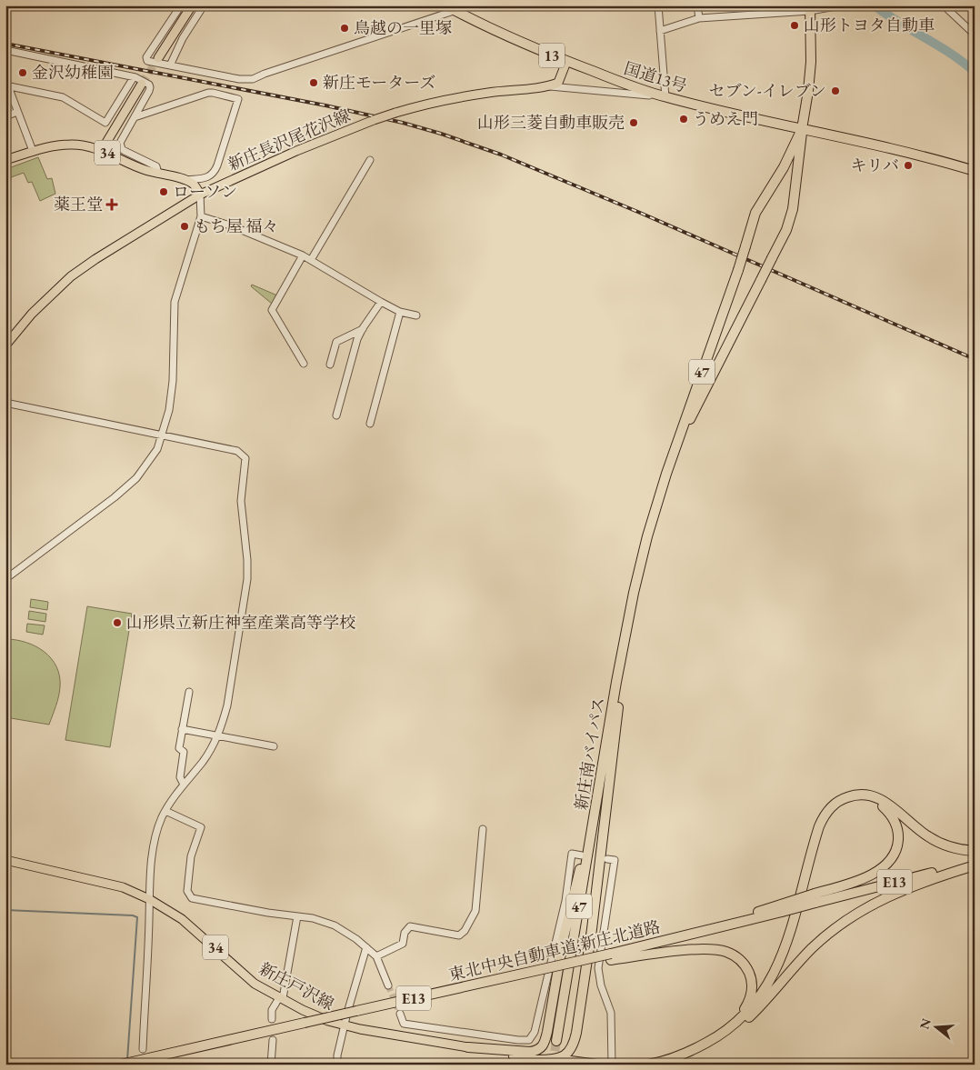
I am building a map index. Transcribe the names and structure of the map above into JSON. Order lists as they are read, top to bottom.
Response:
{
  "streets": {
    "highway": [
      "13",
      "国道13号",
      "34",
      "47",
      "新庄南バイパス",
      "E13",
      "東北中央自動車道;新庄北道路"
    ],
    "main road": ["新庄長沢尾花沢線", "新庄戸沢線"]
  },
  "crossings": [
    ["国道13号", "47"],
    ["34", "新庄戸沢線"],
    ["47", "新庄南バイパス"],
    ["E13", "東北中央自動車道;新庄北道路"]
  ],
  "places": {
    "other": [
      "山形トヨタ自動車",
      "鳥越の一里塚",
      "金沢幼稚園",
      "新庄モーターズ",
      "セブン-イレブン",
      "うめえ門",
      "山形三菱自動車販売",
      "キリバ",
      "ローソン",
      "もち屋 福々",
      "山形県立新庄神室産業高等学校"
    ],
    "health": ["薬王堂"]
  },
  "north": "left"
}
